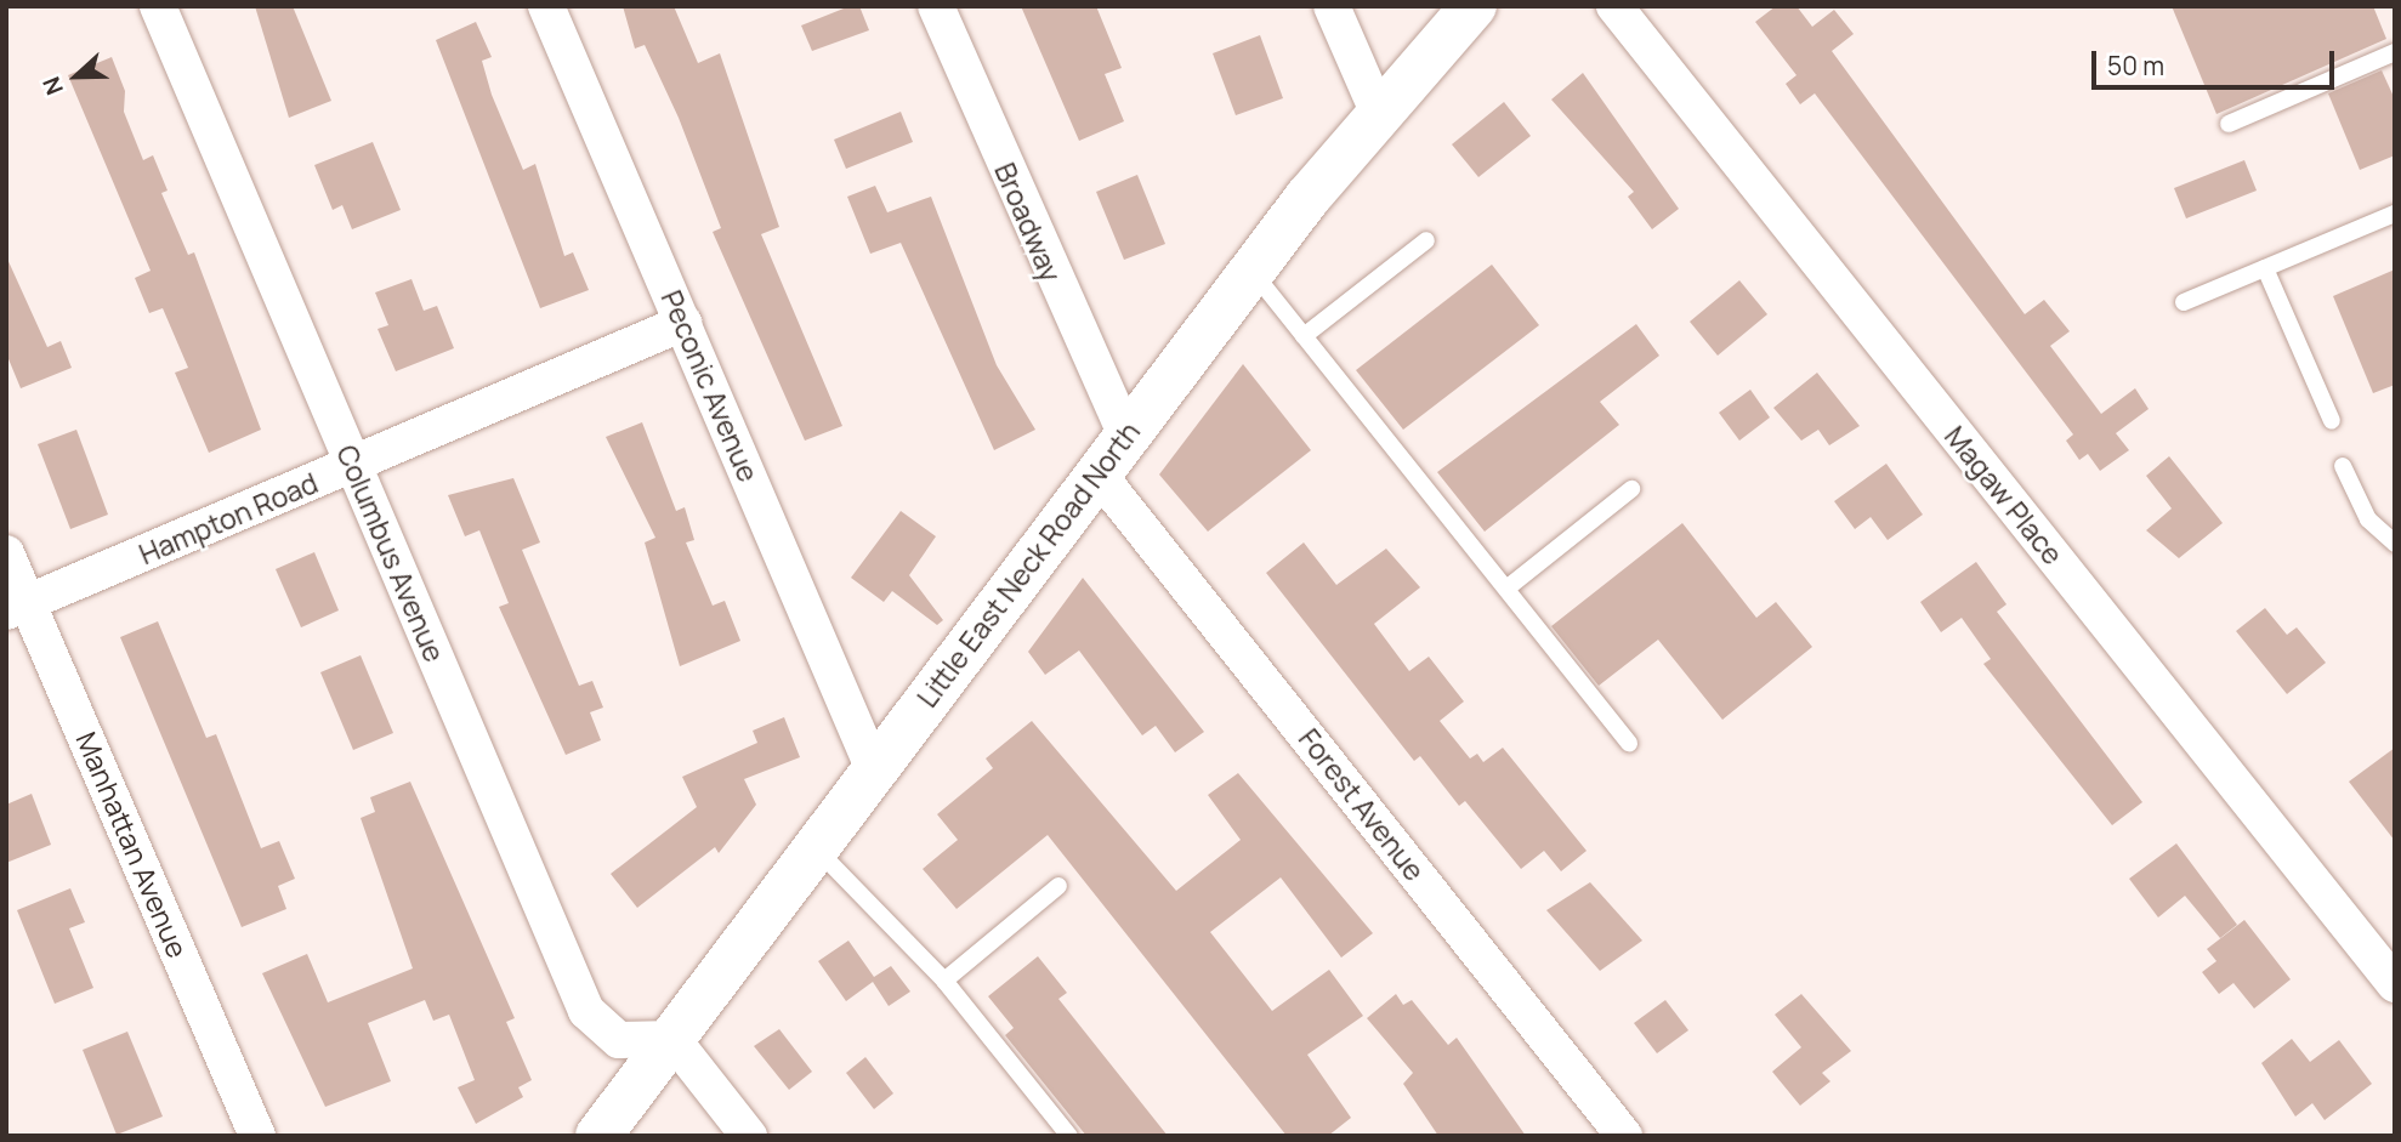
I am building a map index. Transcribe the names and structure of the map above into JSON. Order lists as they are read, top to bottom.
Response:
{
  "streets": {
    "main road": ["Little East Neck Road North"],
    "street": [
      "Broadway",
      "Peconic Avenue",
      "Magaw Place",
      "Hampton Road",
      "Columbus Avenue",
      "Forest Avenue",
      "Manhattan Avenue"
    ]
  },
  "crossings": [
    ["Broadway", "Little East Neck Road North"],
    ["Peconic Avenue", "Hampton Road"],
    ["Peconic Avenue", "Little East Neck Road North"],
    ["Hampton Road", "Columbus Avenue"],
    ["Hampton Road", "Manhattan Avenue"],
    ["Columbus Avenue", "Little East Neck Road North"],
    ["Little East Neck Road North", "Forest Avenue"]
  ],
  "scale_bar": "50 m",
  "north": "left"
}
